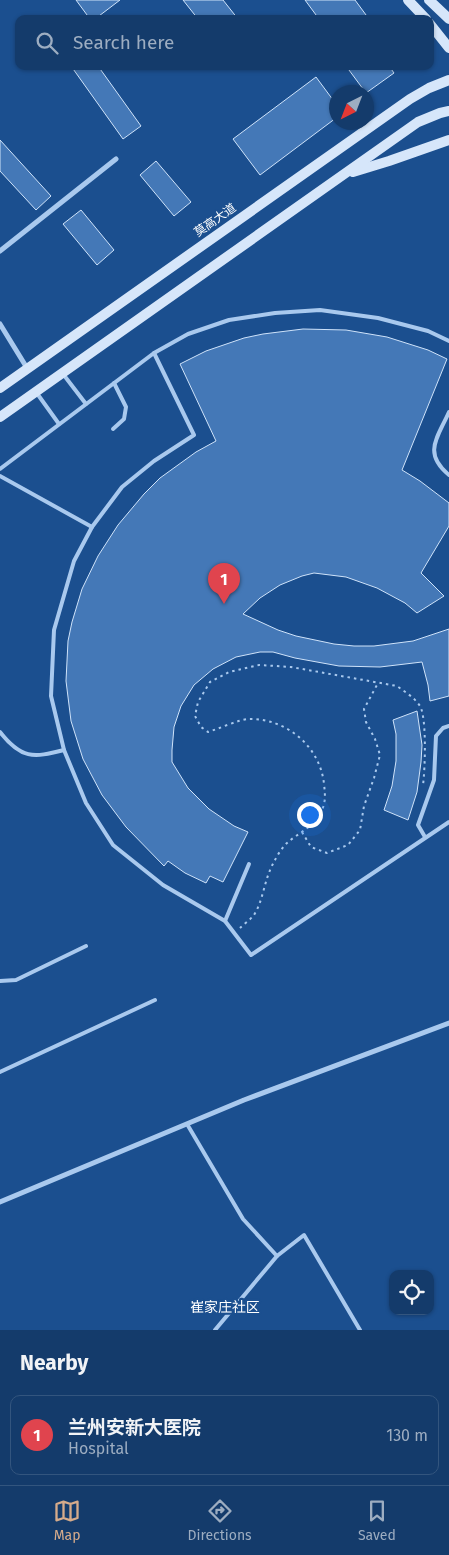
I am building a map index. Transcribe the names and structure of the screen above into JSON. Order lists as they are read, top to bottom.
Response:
{
  "streets": {
    "main road": ["莫高大道"]
  },
  "districts": ["崔家庄社区"],
  "north": "bottom left",
  "page": {
    "search": "Search here",
    "pins": "1",
    "heading": "Nearby",
    "list": [
      {
        "mark": "1",
        "name": "兰州安新大医院",
        "note": "Hospital",
        "value": "130 m"
      }
    ],
    "nav": ["Map", "Directions", "Saved"]
  }
}
